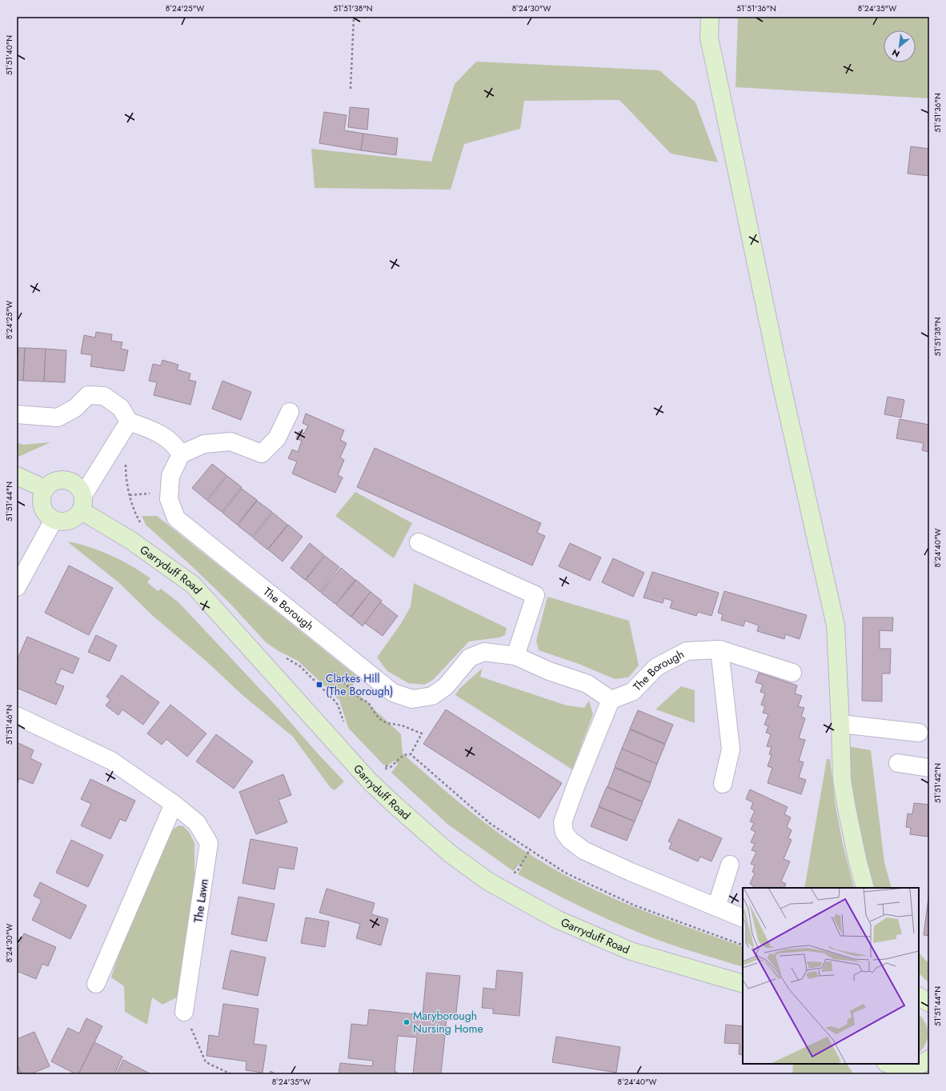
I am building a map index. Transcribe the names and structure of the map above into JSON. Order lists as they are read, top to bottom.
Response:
{
  "streets": {
    "street": ["Garryduff Road", "The Borough", "The Lawn"]
  },
  "places": {
    "transit": ["Clarkes Hill (The Borough)"],
    "other": ["Maryborough Nursing Home"]
  },
  "north": "bottom left",
  "coordinates": [
    "8°24'25\"W",
    "51°51'38\"N",
    "8°24'30\"W",
    "51°51'36\"N",
    "8°24'35\"W",
    "51°51'40\"N",
    "51°51'44\"N",
    "8°24'40\"W",
    "51°51'46\"N",
    "51°51'42\"N"
  ]
}
